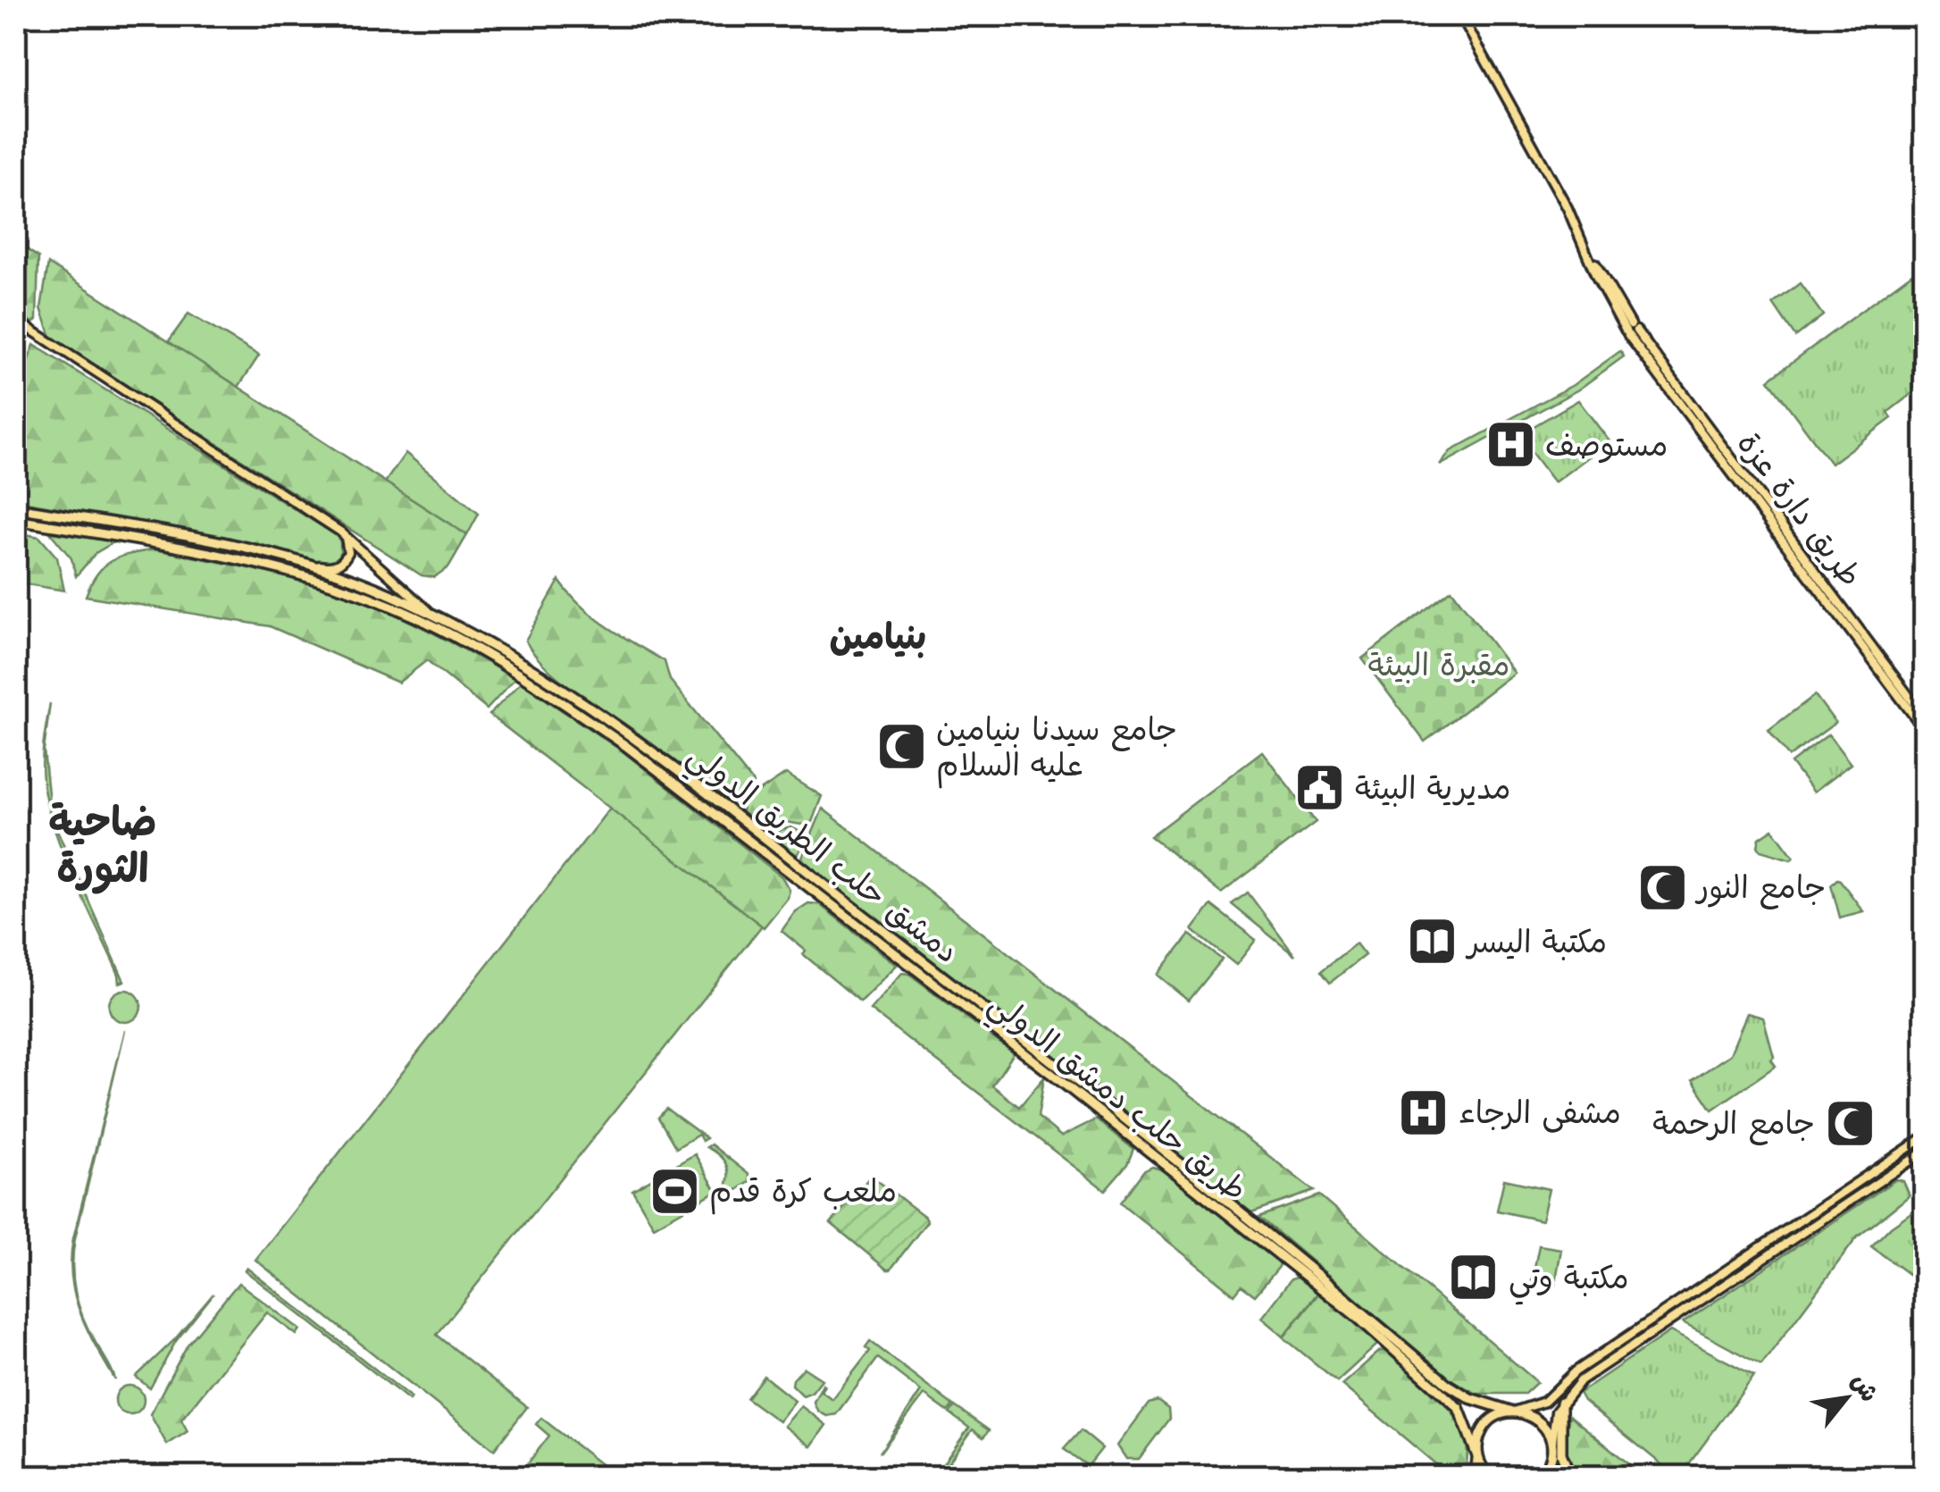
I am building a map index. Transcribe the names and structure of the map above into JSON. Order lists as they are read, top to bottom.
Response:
{
  "streets": {
    "highway": ["دمشق حلب الطريق الدولي", "طريق حلب دمشق الدولي"],
    "main road": ["طريق دارة عزة"]
  },
  "districts": ["بنيامين", "ضاحية الثورة"],
  "parks": ["مقبرة البيئة"],
  "places": {
    "hospital": ["مستوصف", "مشفى الرجاء"],
    "mosque": ["جامع سيدنا بنيامين عليه السلام", "جامع النور", "جامع الرحمة"],
    "public building": ["مديرية البيئة"],
    "library": ["مكتبة اليسر", "مكتبة وتي"],
    "sports": ["ملعب كرة قدم"]
  },
  "north": "top right"
}
